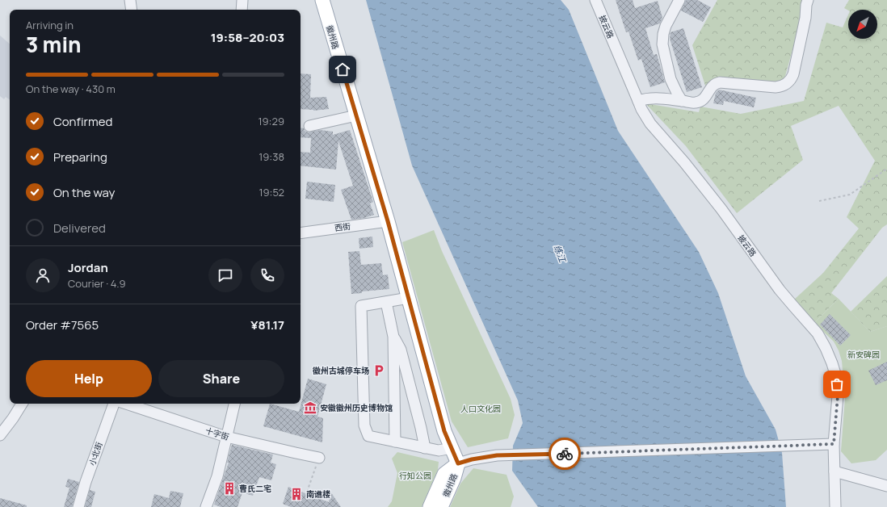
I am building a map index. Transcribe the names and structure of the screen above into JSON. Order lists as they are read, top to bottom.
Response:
{
  "streets": {
    "main road": ["徽州路"],
    "street": [
      "披云路",
      "西街",
      "十字街",
      "小北街"
    ]
  },
  "crossings": [
    ["徽州路", "西街"]
  ],
  "water": ["练江"],
  "parks": ["新安碑园", "人口文化园", "行知公园"],
  "places": {
    "parking": ["徽州古城停车场"],
    "museum": ["安徽徽州历史博物馆"],
    "building": ["曹氏二宅", "南谯楼"]
  },
  "north": "bottom left",
  "page": {
    "heading": ["3 min", "Arriving in", "19:58–20:03"],
    "panel": [
      "Jordan",
      "Courier · 4.9",
      "Order #7565",
      "¥81.17"
    ],
    "bar": "On the way · 430 m",
    "list": [
      ["Confirmed", "19:29"],
      ["Preparing", "19:38"],
      ["On the way", "19:52"],
      "Delivered"
    ],
    "buttons": ["Help", "Share"]
  }
}
